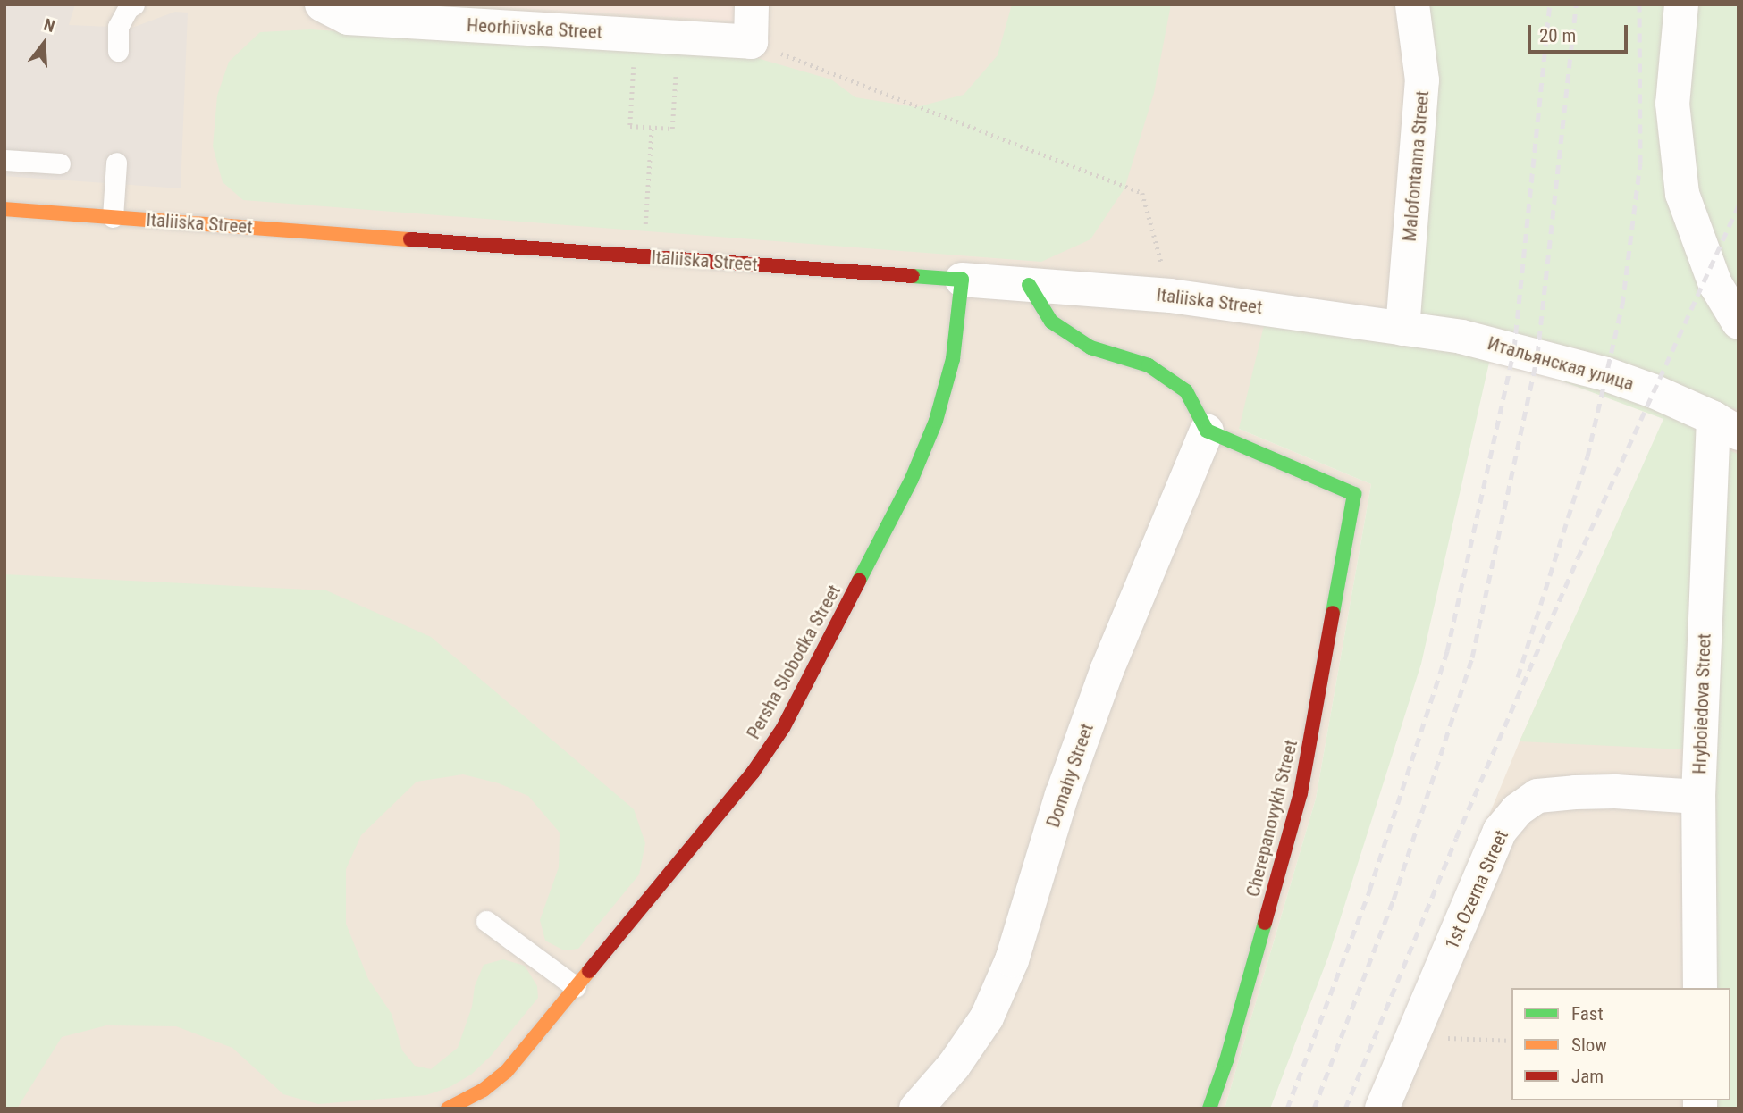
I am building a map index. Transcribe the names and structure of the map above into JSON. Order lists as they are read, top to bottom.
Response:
{
  "streets": {
    "street": [
      "Heorhiivska Street",
      "Malofontanna Street",
      "Italiiska Street",
      "Итальянская улица",
      "Persha Slobodka Street",
      "Hryboiedova Street",
      "Domahy Street",
      "Cherepanovykh Street",
      "1st Ozerna Street"
    ]
  },
  "crossings": [
    ["Malofontanna Street", "Italiiska Street"],
    ["Malofontanna Street", "Итальянская улица"],
    ["Italiiska Street", "Итальянская улица"],
    ["Italiiska Street", "Persha Slobodka Street"],
    ["Итальянская улица", "Hryboiedova Street"],
    ["Hryboiedova Street", "1st Ozerna Street"],
    ["Domahy Street", "Cherepanovykh Street"]
  ],
  "legend": ["Fast", "Slow", "Jam"],
  "scale_bar": "20 m",
  "north": "top"
}
